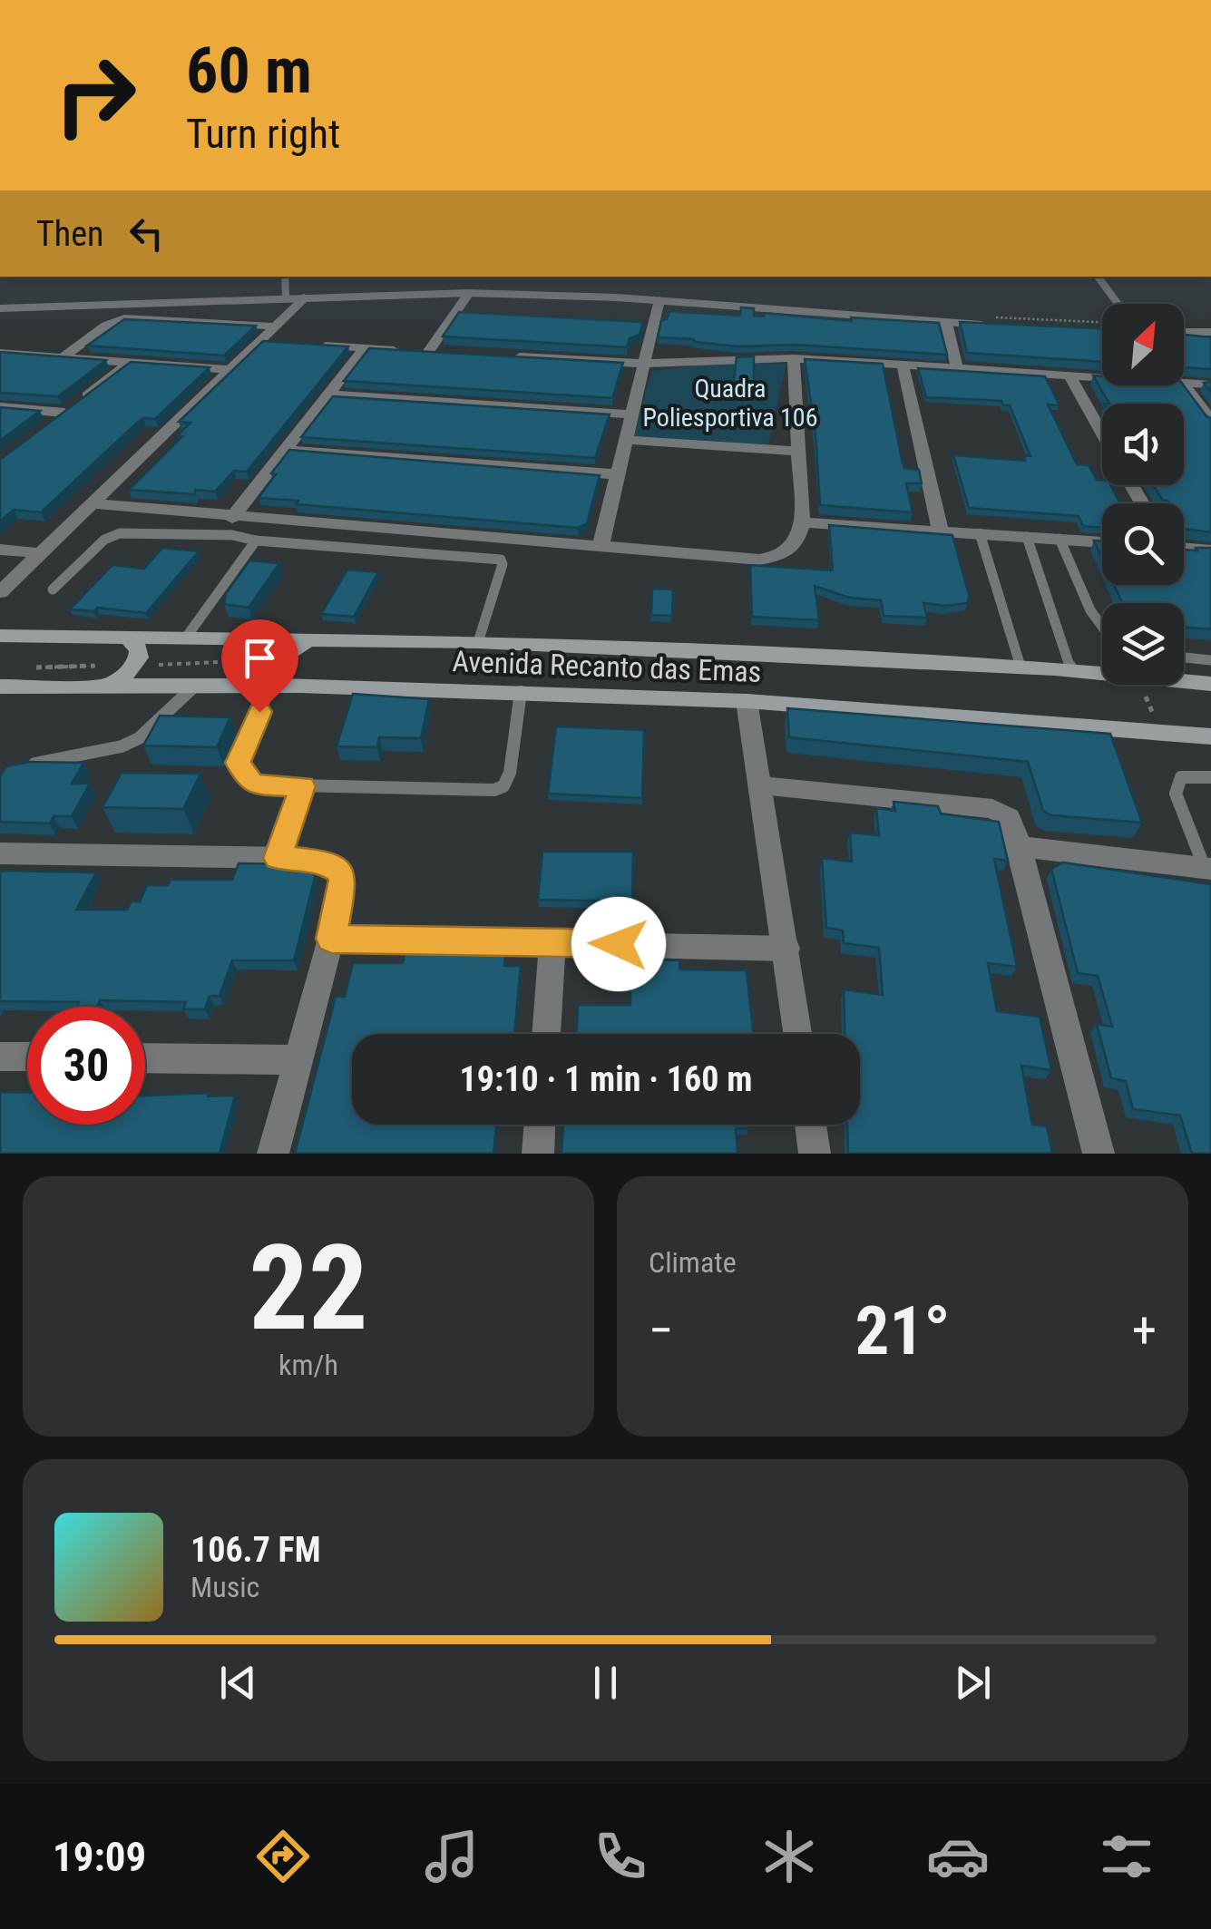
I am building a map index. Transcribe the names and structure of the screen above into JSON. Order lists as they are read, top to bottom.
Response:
{
  "streets": {
    "main road": ["Avenida Recanto das Emas"]
  },
  "parks": ["Quadra Poliesportiva 106"],
  "north": "top right",
  "page": {
    "turn": ["60 m", "Turn right"],
    "then": "Then",
    "limit": "30",
    "trip": "19:10 · 1 min · 160 m",
    "tile": [
      ["22", "km/h"],
      "Climate"
    ],
    "heat": ["−", "21°", "+"],
    "song": ["106.7 FM", "Music"],
    "tabs": "19:09"
  }
}
